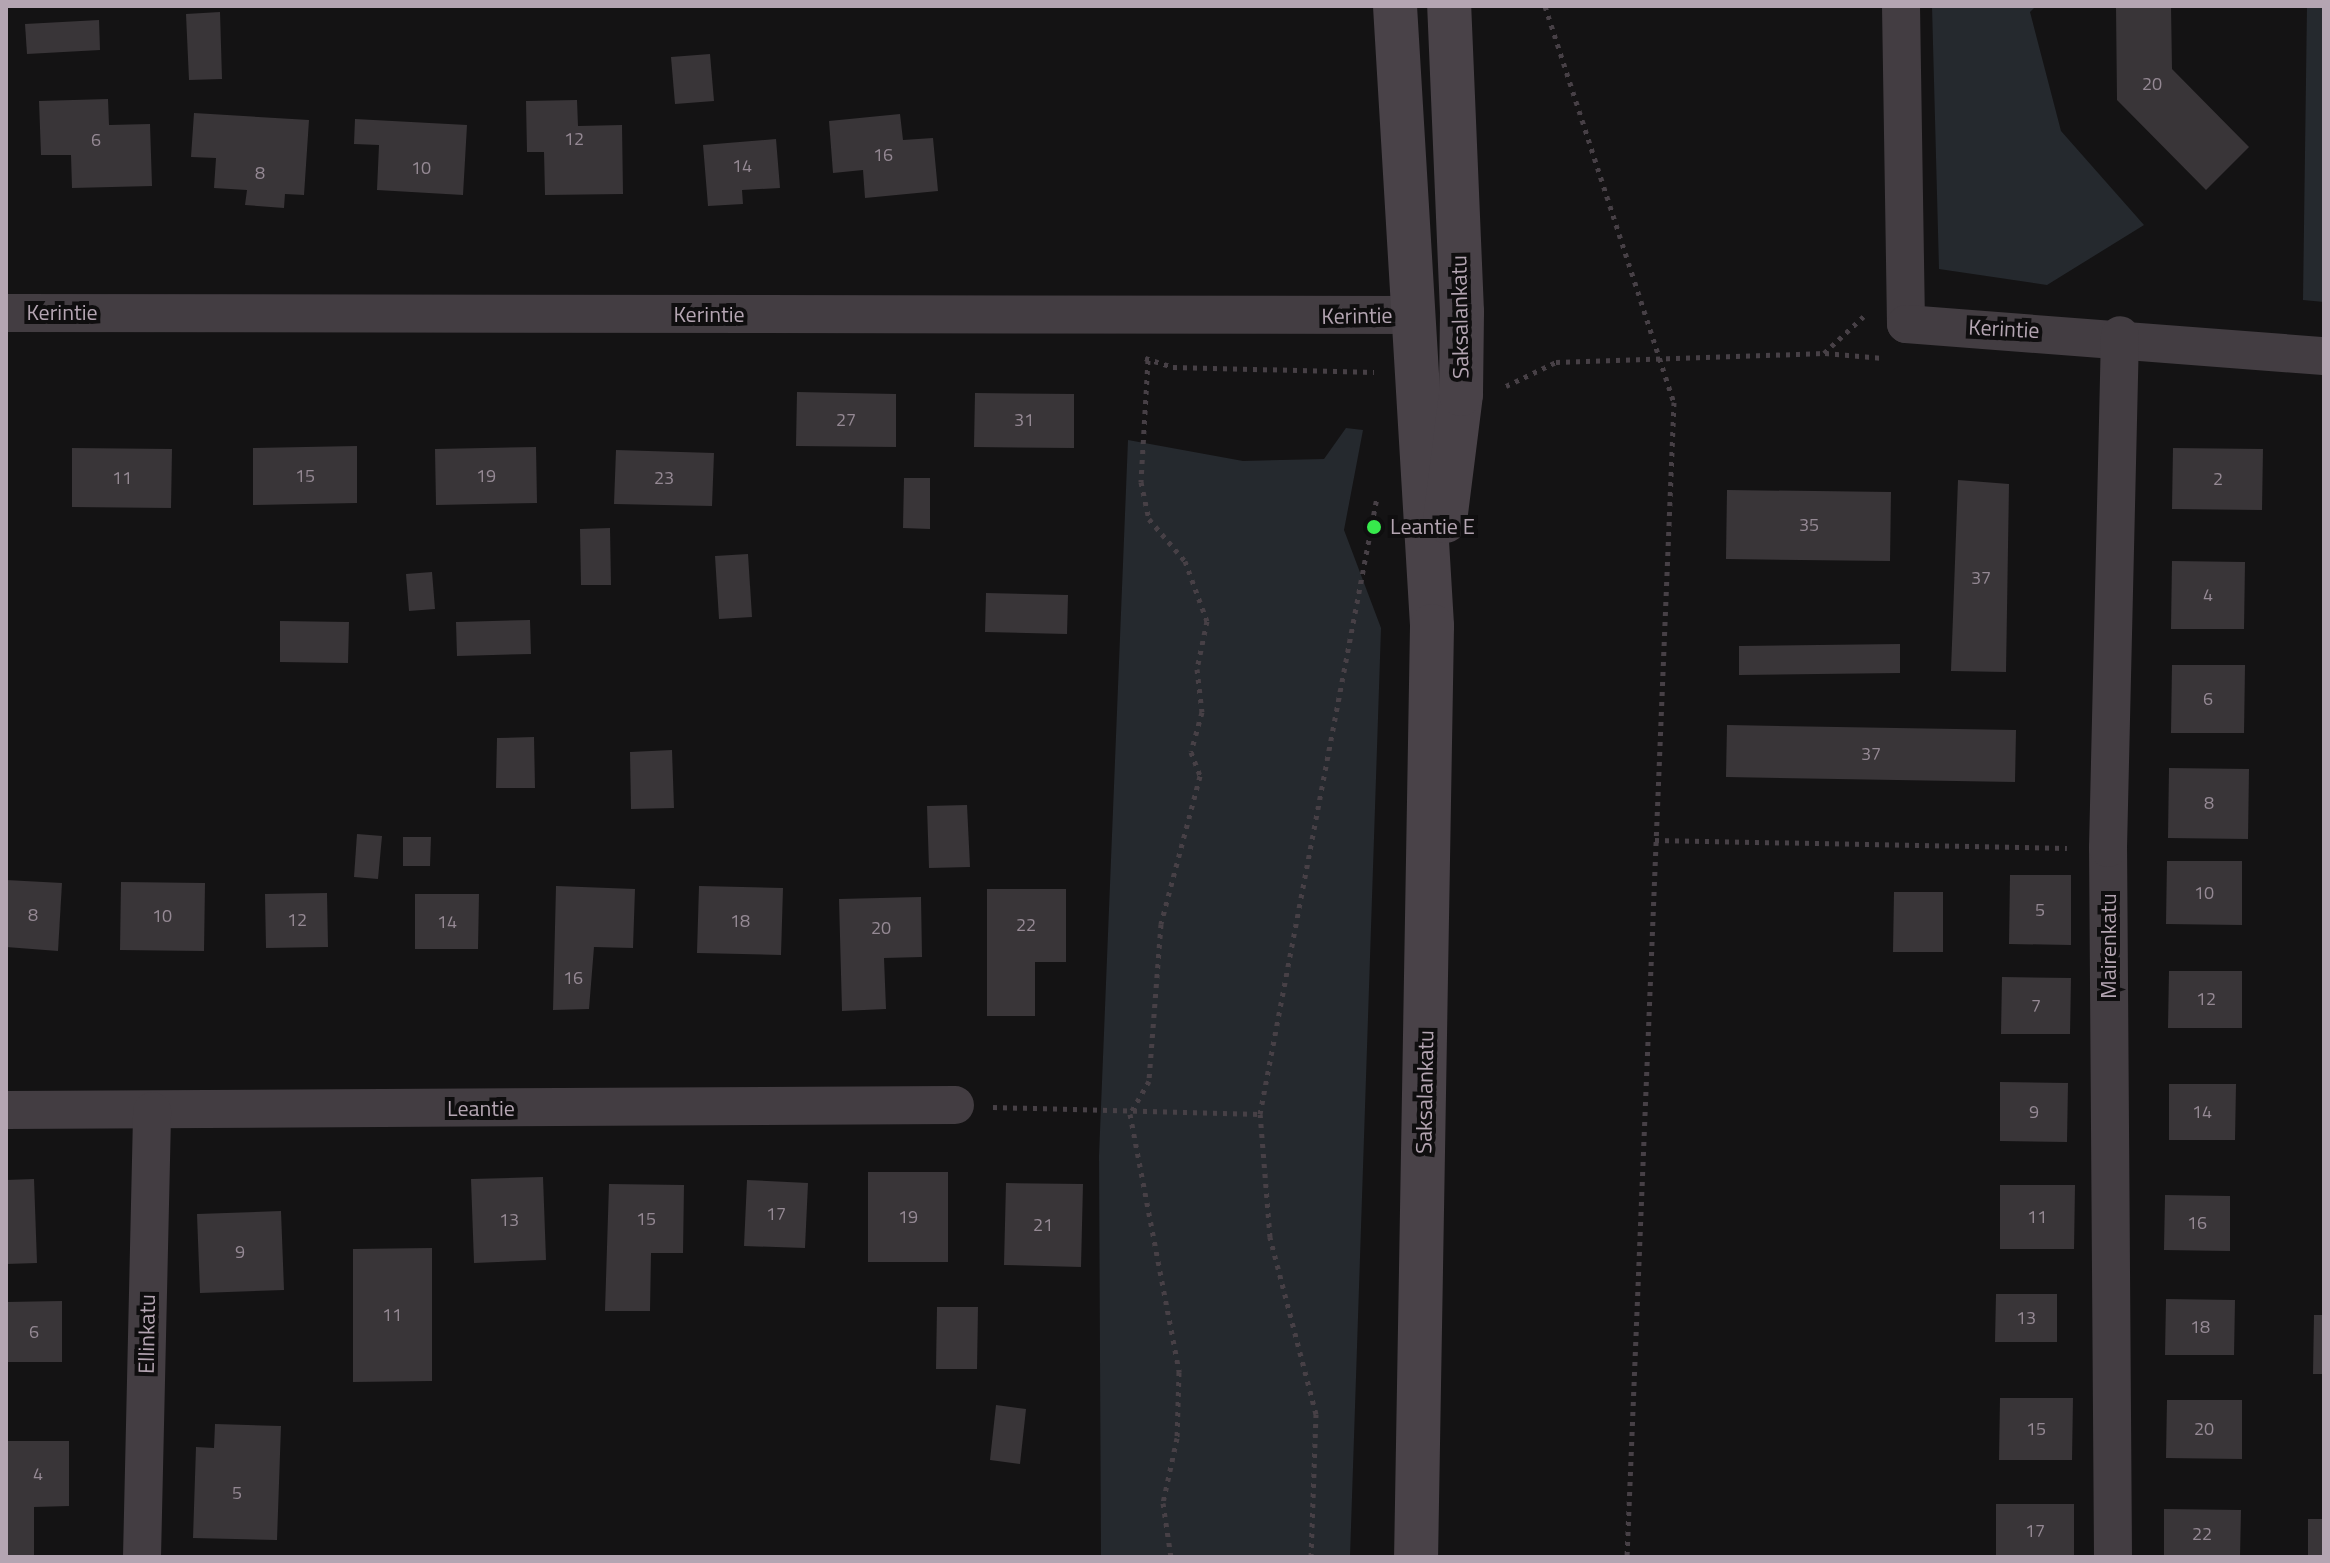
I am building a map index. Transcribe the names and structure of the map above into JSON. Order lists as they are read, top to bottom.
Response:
{
  "streets": {
    "main road": ["Saksalankatu"],
    "street": [
      "Kerintie",
      "Mairenkatu",
      "Leantie",
      "Ellinkatu"
    ]
  },
  "crossings": [
    ["Kerintie", "Saksalankatu"],
    ["Kerintie", "Mairenkatu"],
    ["Leantie", "Ellinkatu"]
  ],
  "places": ["Leantie E"],
  "house_numbers": [
    "20",
    "12",
    "6",
    "16",
    "14",
    "10",
    "8",
    "27",
    "31",
    "15",
    "19",
    "11",
    "23",
    "2",
    "35",
    "37",
    "4",
    "6",
    "37",
    "8",
    "10",
    "5",
    "8",
    "10",
    "12",
    "18",
    "14",
    "22",
    "20",
    "16",
    "12",
    "7",
    "9",
    "14",
    "17",
    "19",
    "11",
    "15",
    "13",
    "16",
    "21",
    "9",
    "11",
    "13",
    "18",
    "6",
    "15",
    "20",
    "4",
    "5",
    "17",
    "22"
  ]
}
